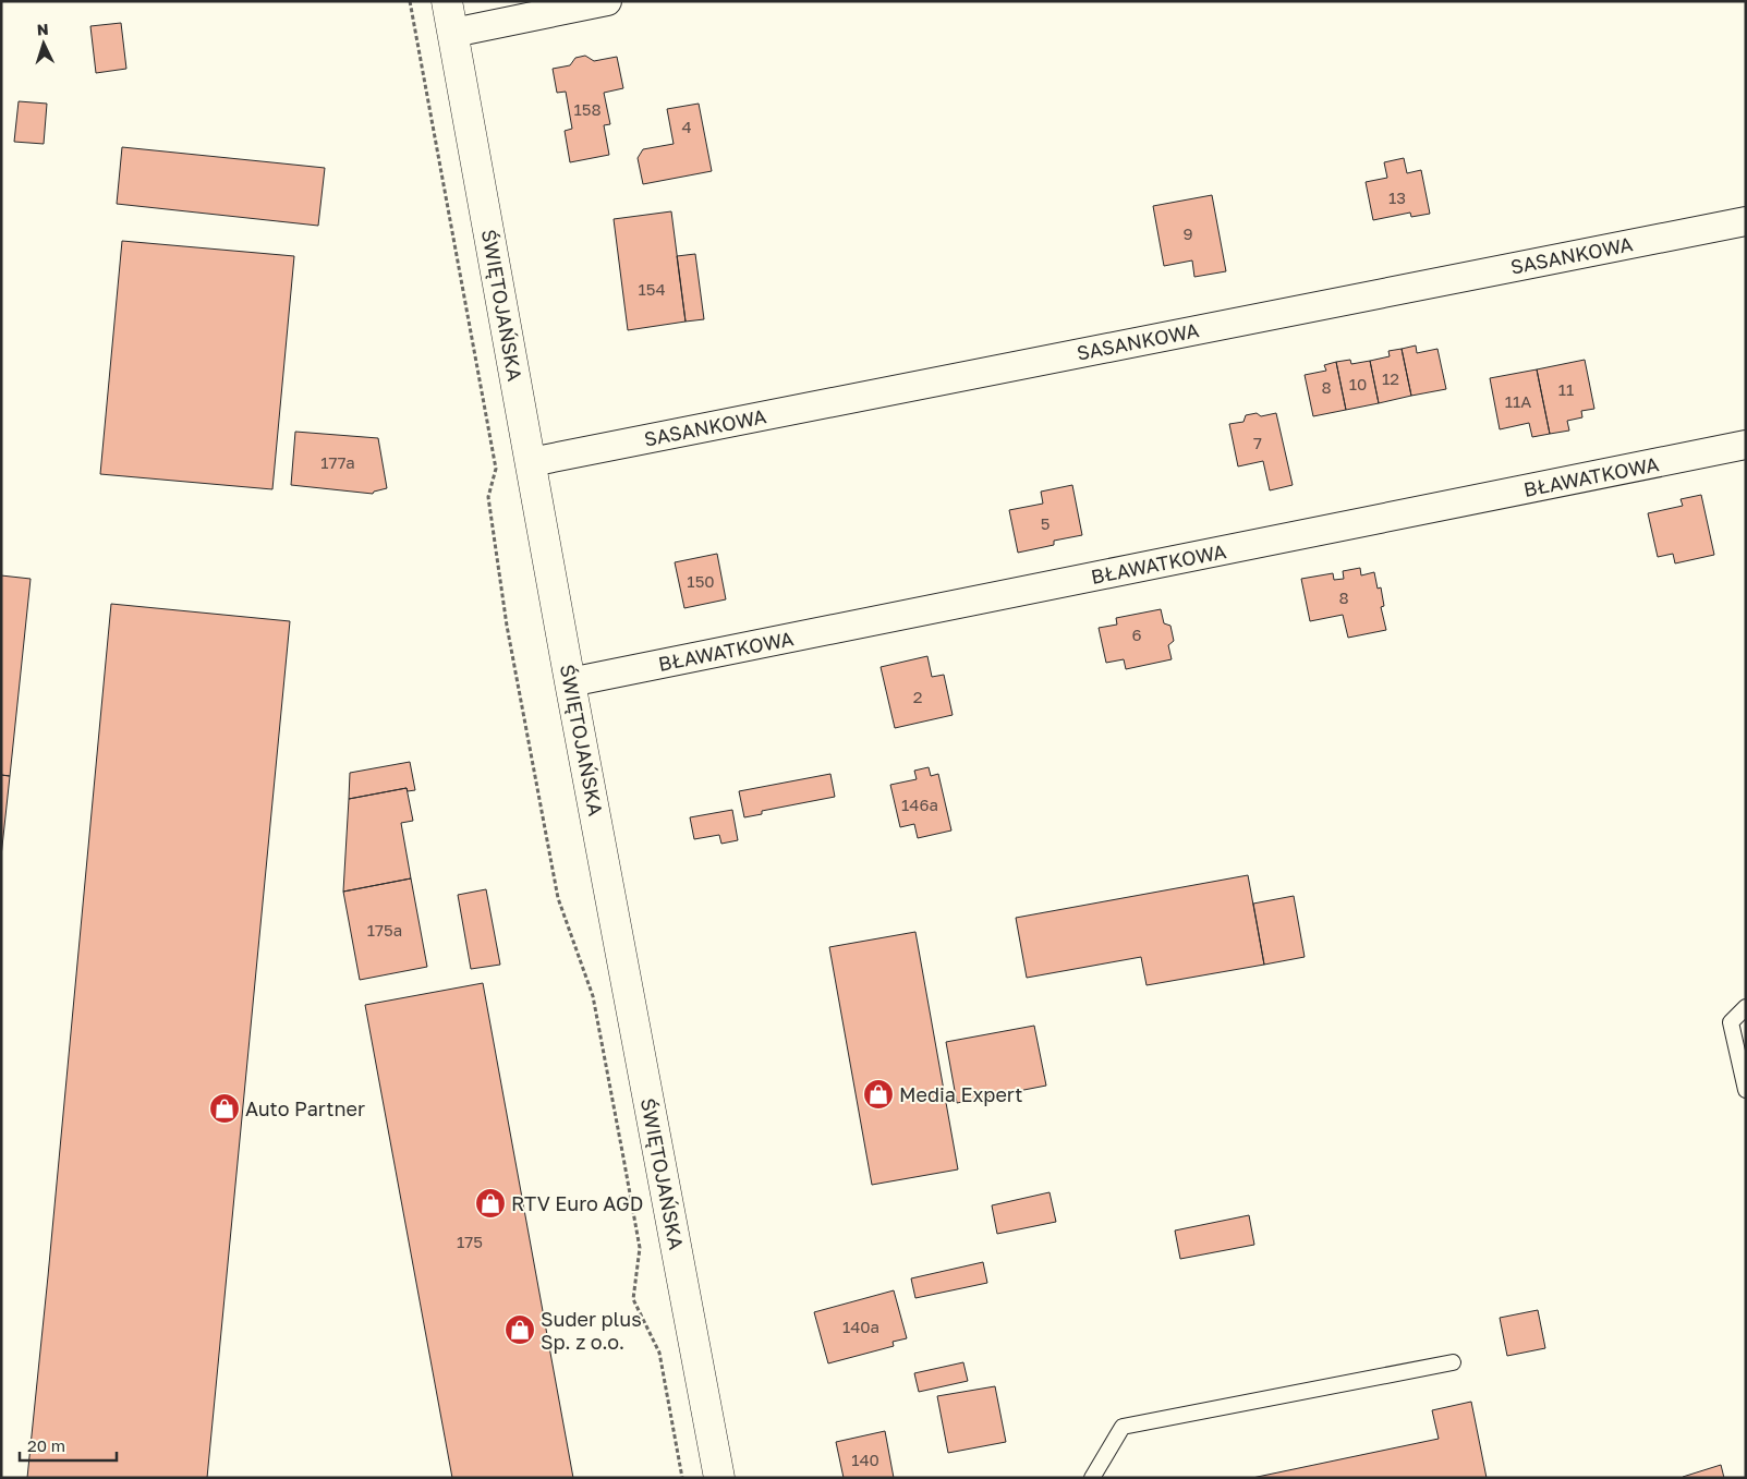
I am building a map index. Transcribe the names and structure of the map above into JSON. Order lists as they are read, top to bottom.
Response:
{
  "streets": {
    "street": ["SASANKOWA", "ŚWIĘTOJAŃSKA", "BŁAWATKOWA"]
  },
  "crossings": [
    ["SASANKOWA", "ŚWIĘTOJAŃSKA"],
    ["ŚWIĘTOJAŃSKA", "BŁAWATKOWA"]
  ],
  "places": {
    "shop": [
      "Media Expert",
      "Auto Partner",
      "RTV Euro AGD",
      "Suder plus Sp. z o.o."
    ]
  },
  "house_numbers": [
    "158",
    "4",
    "13",
    "9",
    "154",
    "12",
    "10",
    "8",
    "11",
    "11A",
    "7",
    "177a",
    "5",
    "150",
    "8",
    "6",
    "2",
    "146a",
    "175a",
    "175",
    "140a",
    "140"
  ],
  "scale_bar": "20 m",
  "north": "top"
}
